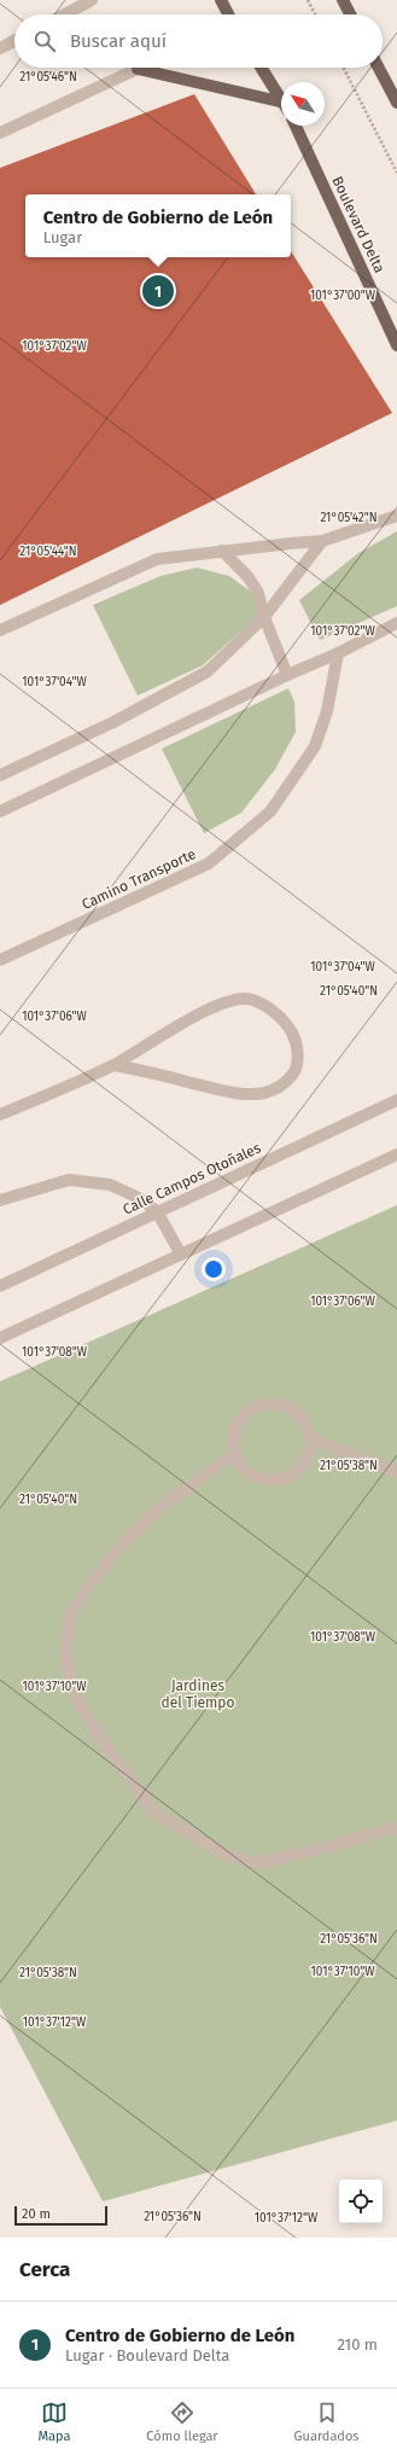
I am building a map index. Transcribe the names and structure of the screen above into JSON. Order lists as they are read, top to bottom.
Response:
{
  "streets": {
    "main road": ["Boulevard Delta"],
    "street": ["Camino Transporte", "Calle Campos Otoñales"]
  },
  "parks": ["Jardines del Tiempo"],
  "scale_bar": "20 m",
  "north": "top left",
  "page": {
    "search": "Buscar aquí",
    "popup": ["Centro de Gobierno de León", "Lugar"],
    "pins": "1",
    "scale": "20 m",
    "heading": "Cerca",
    "list": [
      {
        "mark": "1",
        "name": "Centro de Gobierno de León",
        "note": "Lugar · Boulevard Delta",
        "value": "210 m"
      }
    ],
    "nav": ["Mapa", "Cómo llegar", "Guardados"]
  },
  "coordinates": [
    "21°05'46\"N",
    "101°37'00\"W",
    "101°37'02\"W",
    "21°05'42\"N",
    "21°05'44\"N",
    "101°37'04\"W",
    "21°05'40\"N",
    "101°37'06\"W",
    "101°37'08\"W",
    "21°05'38\"N",
    "101°37'10\"W",
    "21°05'36\"N",
    "101°37'12\"W"
  ]
}
